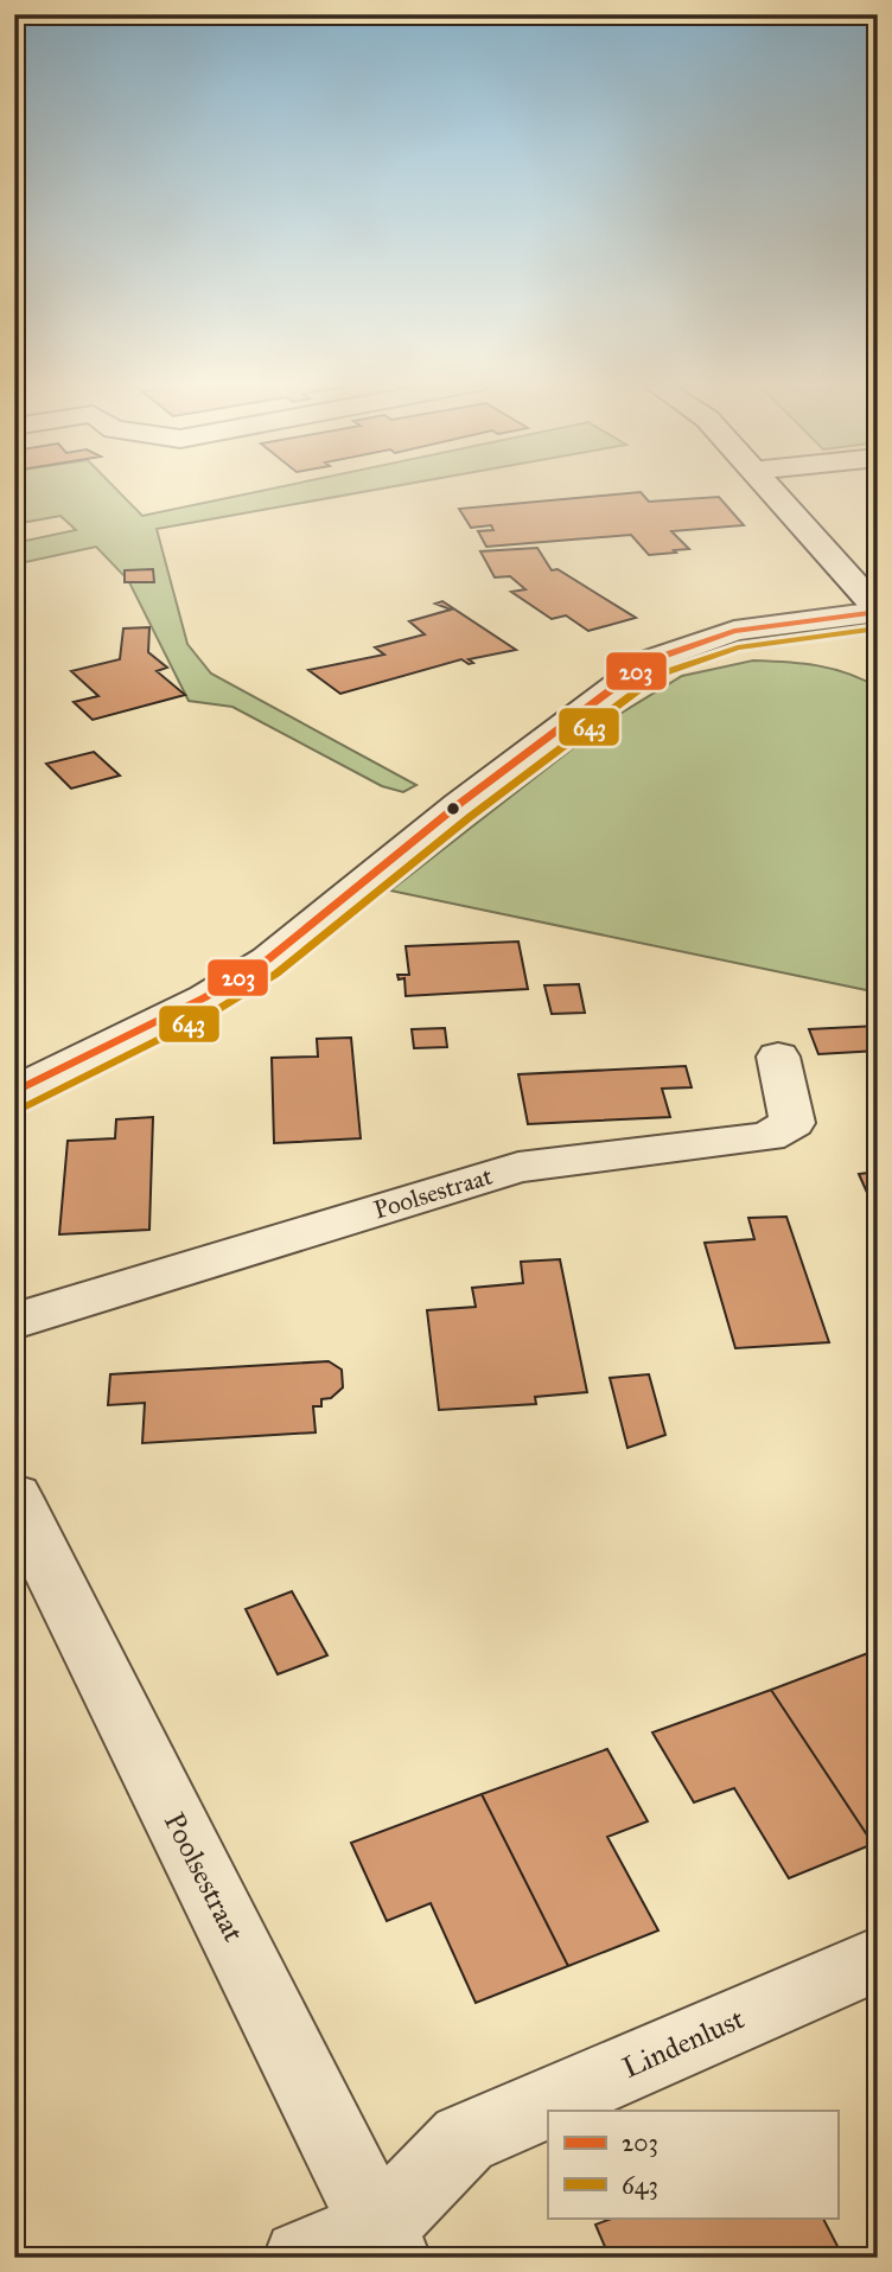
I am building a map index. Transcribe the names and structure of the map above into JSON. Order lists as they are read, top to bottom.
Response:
{
  "streets": {
    "street": ["Poolsestraat", "Lindenlust"]
  },
  "crossings": [
    ["Poolsestraat", "Lindenlust"]
  ],
  "lines": ["transit line 203", "transit line 643"],
  "legend": ["203", "643"]
}
